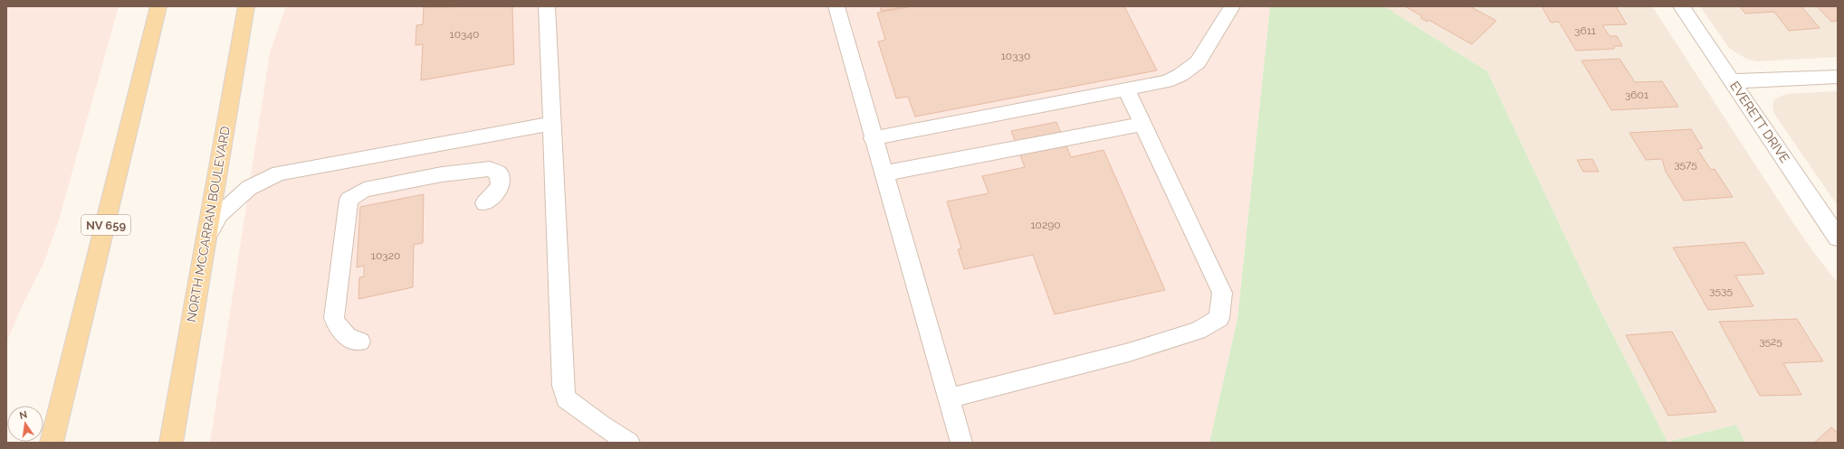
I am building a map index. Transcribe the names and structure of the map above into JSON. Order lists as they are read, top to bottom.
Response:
{
  "streets": {
    "main road": ["NORTH MCCARRAN BOULEVARD", "NV 659"],
    "street": ["EVERETT DRIVE"]
  },
  "house_numbers": [
    "3611",
    "10340",
    "10330",
    "3601",
    "3575",
    "10290",
    "10320",
    "3535",
    "3525"
  ],
  "north": "top"
}
